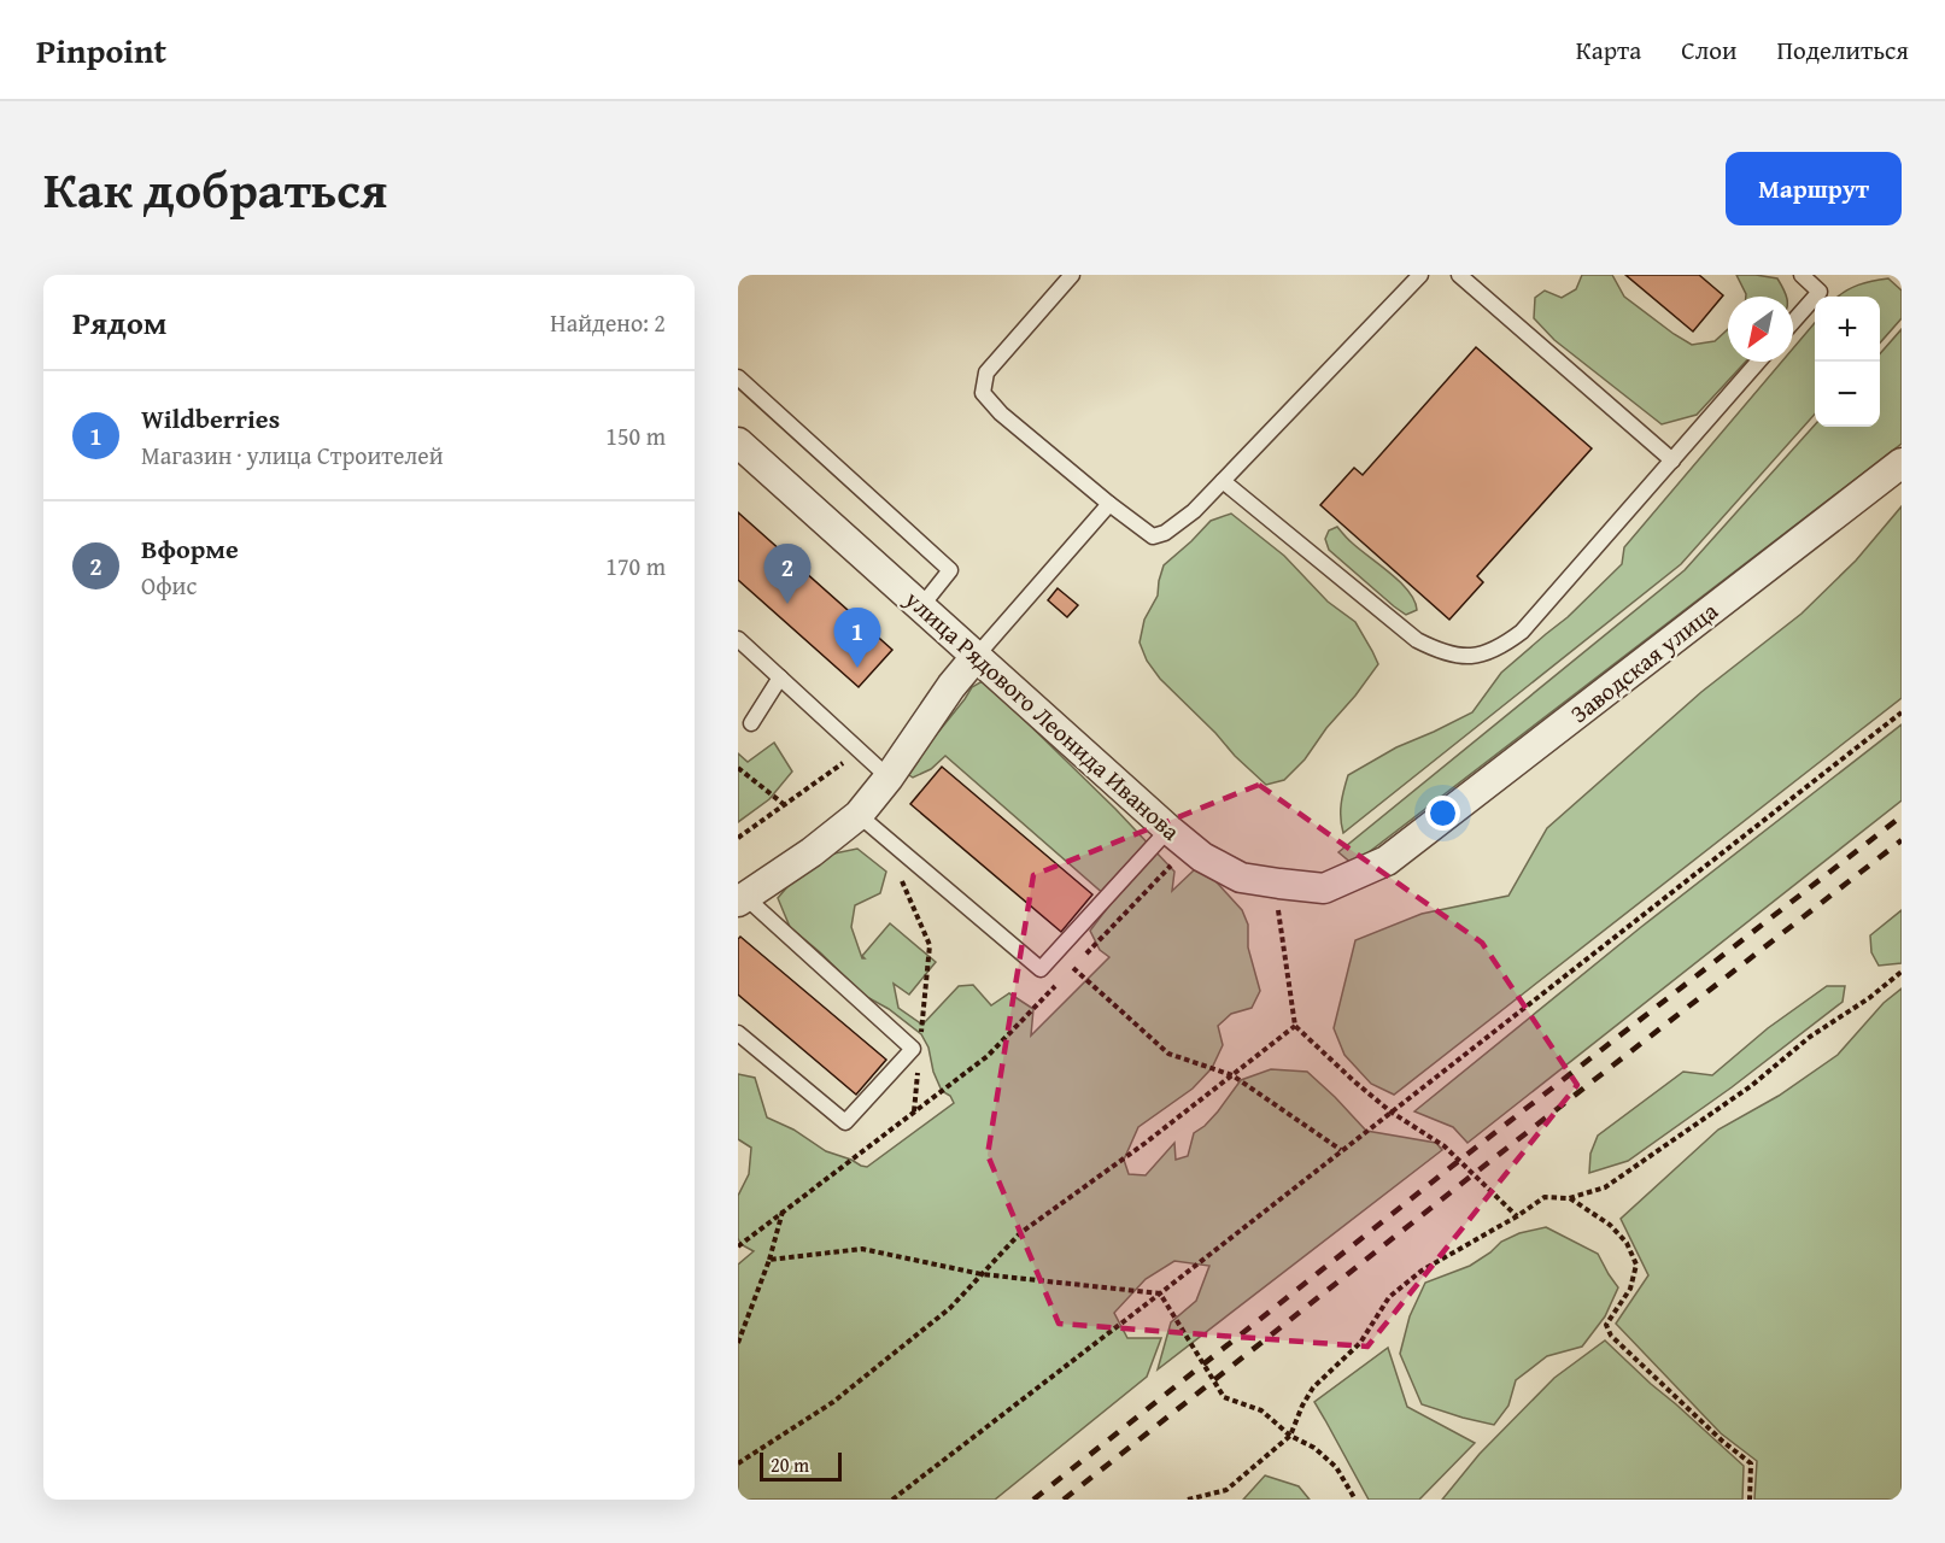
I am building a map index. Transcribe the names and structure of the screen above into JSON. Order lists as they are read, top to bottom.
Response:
{
  "streets": {
    "street": ["Заводская улица", "улица Рядового Леонида Иванова"]
  },
  "crossings": [
    ["Заводская улица", "улица Рядового Леонида Иванова"]
  ],
  "scale_bar": "20 m",
  "north": "bottom left",
  "page": {
    "header": "Pinpoint",
    "nav": ["Карта", "Слои", "Поделиться"],
    "title": "Как добраться",
    "buttons": "Маршрут",
    "heading": ["Рядом", "Найдено: 2"],
    "map_buttons": ["+", "−"],
    "list": [
      {
        "mark": "1",
        "name": "Wildberries",
        "note": "Магазин · улица Строителей",
        "value": "150 m"
      },
      {
        "mark": "2",
        "name": "Вформе",
        "note": "Офис",
        "value": "170 m"
      }
    ],
    "pins": ["2", "1"],
    "scale": "20 m"
  }
}
